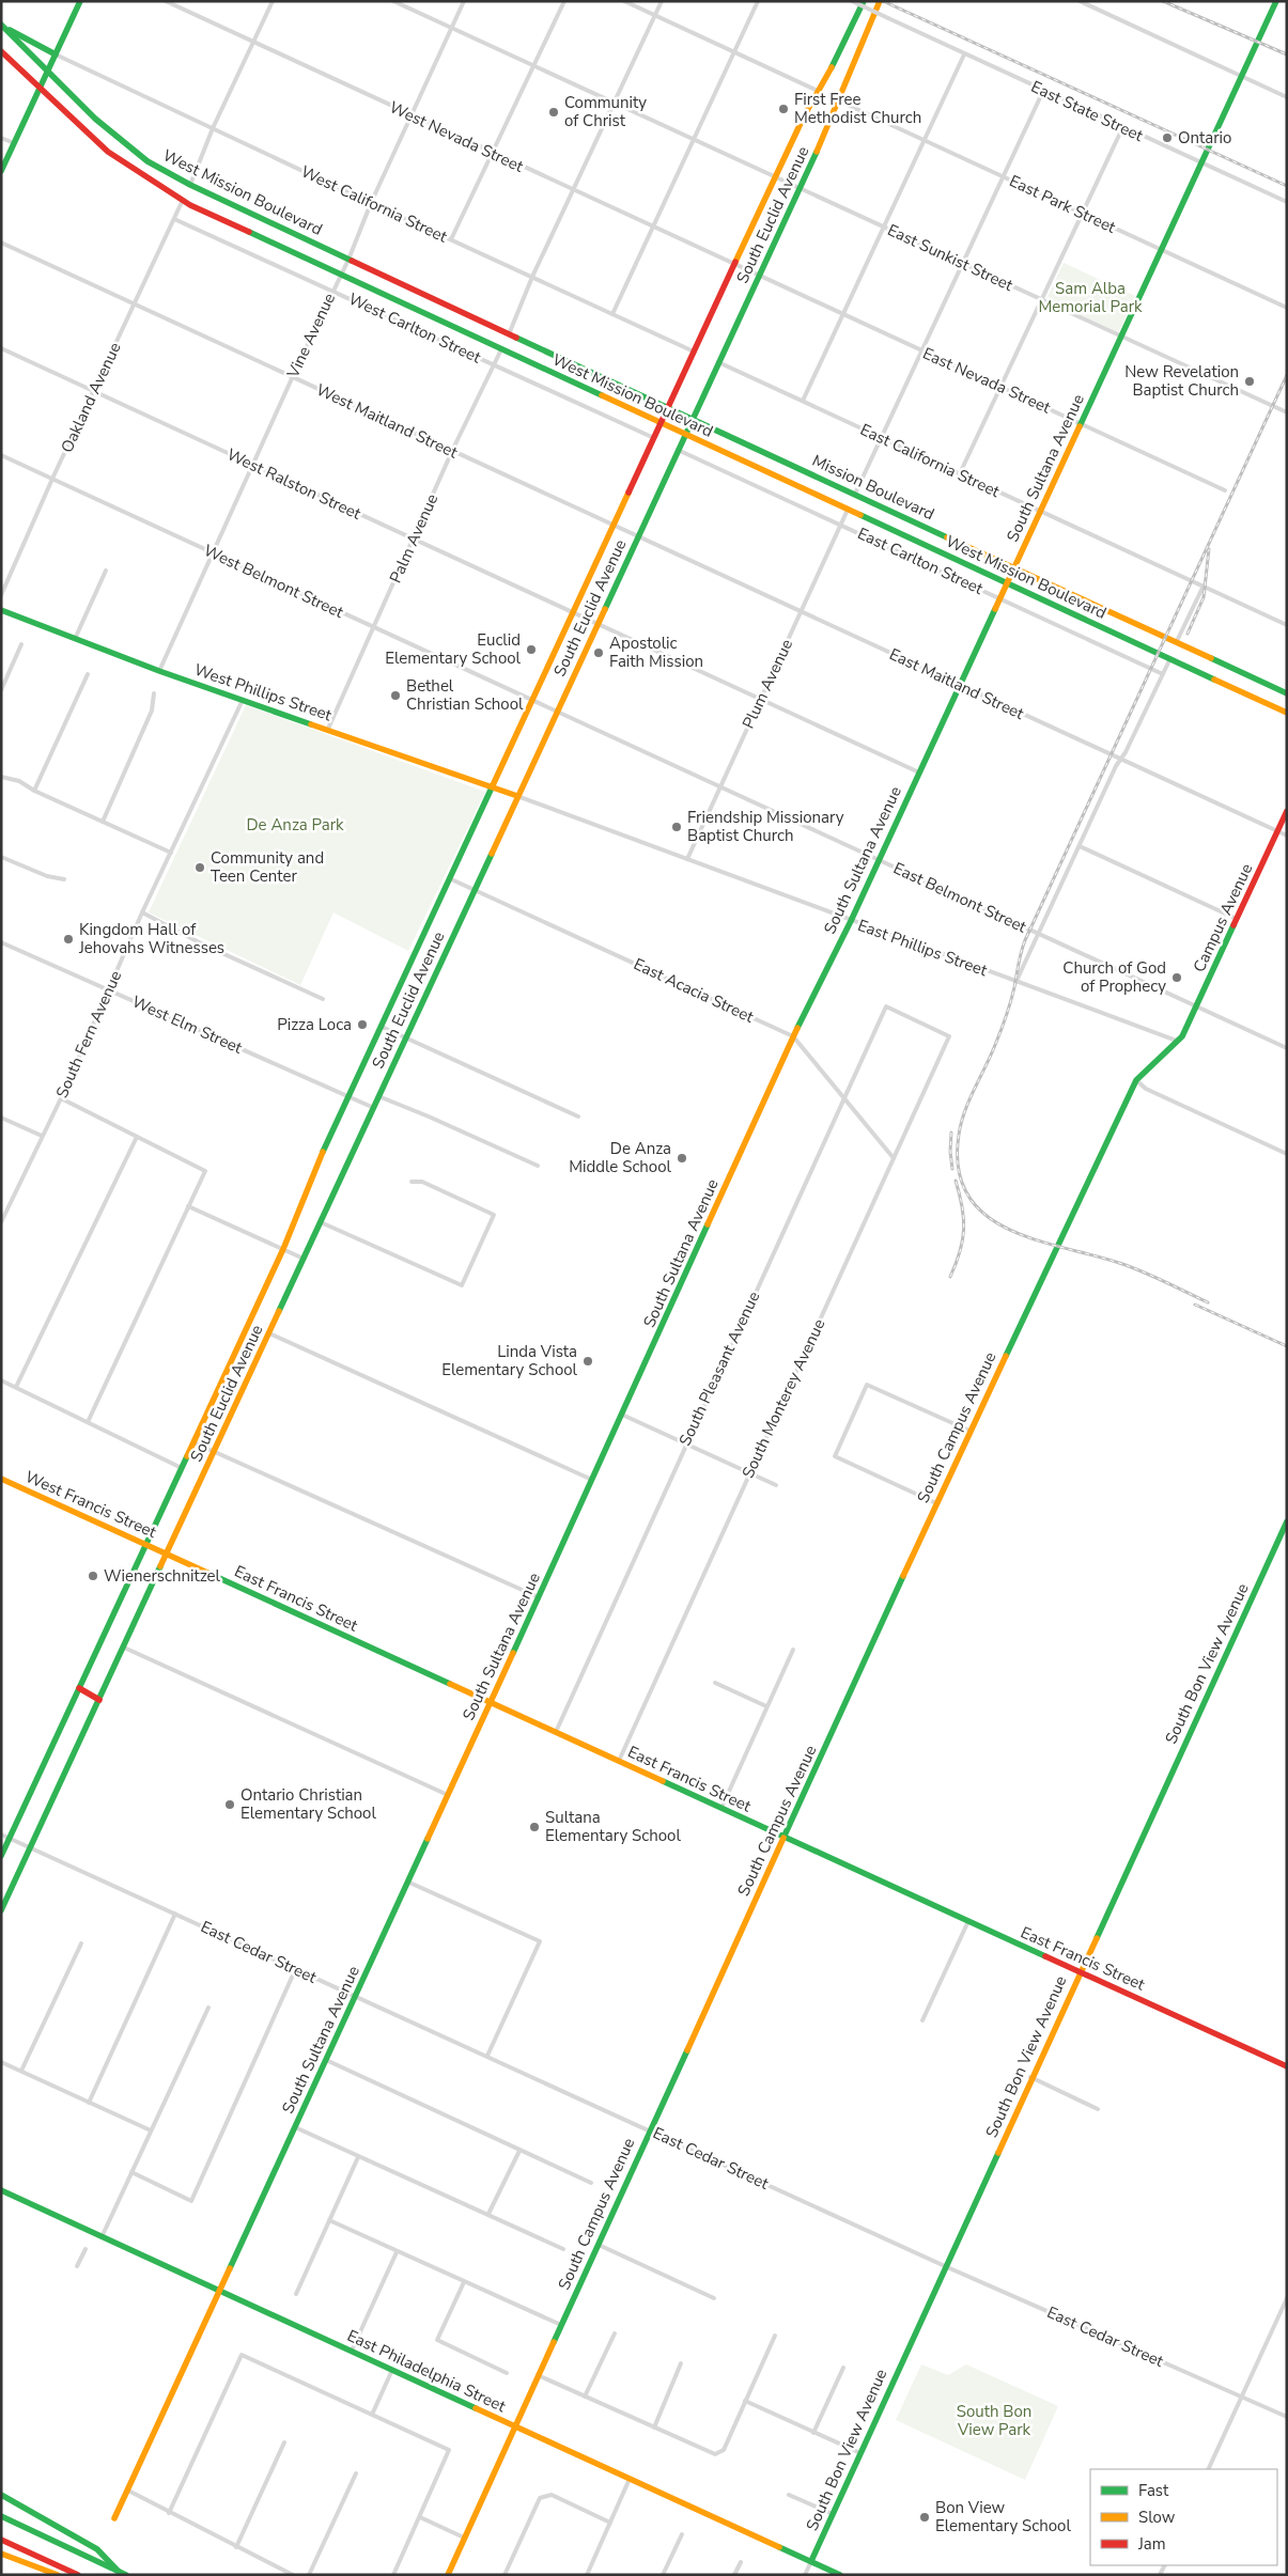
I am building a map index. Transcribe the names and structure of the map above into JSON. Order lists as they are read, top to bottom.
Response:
{
  "streets": {
    "main road": [
      "West Mission Boulevard",
      "South Euclid Avenue",
      "South Sultana Avenue",
      "Mission Boulevard",
      "West Phillips Street",
      "Campus Avenue",
      "South Campus Avenue",
      "West Francis Street",
      "East Francis Street",
      "South Bon View Avenue",
      "East Philadelphia Street"
    ],
    "street": [
      "East State Street",
      "West Nevada Street",
      "West California Street",
      "East Park Street",
      "East Sunkist Street",
      "West Carlton Street",
      "Vine Avenue",
      "East Nevada Street",
      "Oakland Avenue",
      "West Maitland Street",
      "East California Street",
      "West Ralston Street",
      "Palm Avenue",
      "East Carlton Street",
      "West Belmont Street",
      "Plum Avenue",
      "East Maitland Street",
      "East Belmont Street",
      "East Phillips Street",
      "East Acacia Street",
      "West Elm Street",
      "South Fern Avenue",
      "South Pleasant Avenue",
      "South Monterey Avenue",
      "East Cedar Street"
    ]
  },
  "crossings": [
    ["East State Street", "South Sultana Avenue"],
    ["West Nevada Street", "South Euclid Avenue"],
    ["West Nevada Street", "Vine Avenue"],
    ["West Nevada Street", "East Nevada Street"],
    ["West Mission Boulevard", "South Euclid Avenue"],
    ["West Mission Boulevard", "Vine Avenue"],
    ["West Mission Boulevard", "Oakland Avenue"],
    ["West Mission Boulevard", "South Sultana Avenue"],
    ["West Mission Boulevard", "Mission Boulevard"],
    ["West Mission Boulevard", "Palm Avenue"],
    ["West Mission Boulevard", "Plum Avenue"],
    ["West California Street", "South Euclid Avenue"],
    ["West California Street", "Vine Avenue"],
    ["East Park Street", "South Euclid Avenue"],
    ["East Park Street", "South Sultana Avenue"],
    ["South Euclid Avenue", "East Sunkist Street"],
    ["South Euclid Avenue", "West Carlton Street"],
    ["South Euclid Avenue", "East Nevada Street"],
    ["South Euclid Avenue", "West Maitland Street"],
    ["South Euclid Avenue", "East California Street"],
    ["South Euclid Avenue", "West Ralston Street"],
    ["South Euclid Avenue", "Mission Boulevard"],
    ["South Euclid Avenue", "East Carlton Street"],
    ["South Euclid Avenue", "West Belmont Street"],
    ["South Euclid Avenue", "East Maitland Street"],
    ["South Euclid Avenue", "West Phillips Street"],
    ["South Euclid Avenue", "East Belmont Street"],
    ["South Euclid Avenue", "East Phillips Street"],
    ["South Euclid Avenue", "East Acacia Street"],
    ["South Euclid Avenue", "West Elm Street"],
    ["South Euclid Avenue", "West Francis Street"],
    ["South Euclid Avenue", "East Francis Street"],
    ["South Euclid Avenue", "East Cedar Street"],
    ["East Sunkist Street", "Vine Avenue"],
    ["East Sunkist Street", "South Sultana Avenue"],
    ["West Carlton Street", "Vine Avenue"],
    ["West Carlton Street", "Oakland Avenue"],
    ["West Carlton Street", "Palm Avenue"],
    ["Vine Avenue", "West Maitland Street"],
    ["Vine Avenue", "West Ralston Street"],
    ["Vine Avenue", "West Belmont Street"],
    ["Vine Avenue", "West Phillips Street"],
    ["East Nevada Street", "South Sultana Avenue"],
    ["Oakland Avenue", "West Maitland Street"],
    ["Oakland Avenue", "West Ralston Street"],
    ["Oakland Avenue", "West Belmont Street"],
    ["West Maitland Street", "Palm Avenue"],
    ["West Maitland Street", "East Maitland Street"],
    ["East California Street", "South Sultana Avenue"],
    ["South Sultana Avenue", "West Ralston Street"],
    ["South Sultana Avenue", "Mission Boulevard"],
    ["South Sultana Avenue", "East Carlton Street"],
    ["South Sultana Avenue", "East Maitland Street"],
    ["South Sultana Avenue", "East Belmont Street"],
    ["South Sultana Avenue", "East Phillips Street"],
    ["South Sultana Avenue", "East Acacia Street"],
    ["South Sultana Avenue", "East Francis Street"],
    ["South Sultana Avenue", "East Cedar Street"],
    ["South Sultana Avenue", "East Philadelphia Street"],
    ["West Ralston Street", "Palm Avenue"],
    ["West Ralston Street", "Plum Avenue"],
    ["Palm Avenue", "West Belmont Street"],
    ["Palm Avenue", "West Phillips Street"],
    ["East Carlton Street", "Plum Avenue"],
    ["West Belmont Street", "East Belmont Street"],
    ["Plum Avenue", "East Maitland Street"],
    ["Plum Avenue", "East Belmont Street"],
    ["Plum Avenue", "East Phillips Street"],
    ["East Maitland Street", "Campus Avenue"],
    ["West Phillips Street", "East Phillips Street"],
    ["West Phillips Street", "South Fern Avenue"],
    ["East Belmont Street", "Campus Avenue"],
    ["Campus Avenue", "East Phillips Street"],
    ["Campus Avenue", "South Campus Avenue"],
    ["East Acacia Street", "South Pleasant Avenue"],
    ["East Acacia Street", "South Monterey Avenue"],
    ["West Elm Street", "South Fern Avenue"],
    ["South Pleasant Avenue", "South Monterey Avenue"],
    ["South Pleasant Avenue", "East Francis Street"],
    ["South Monterey Avenue", "East Francis Street"],
    ["South Campus Avenue", "East Francis Street"],
    ["South Campus Avenue", "East Cedar Street"],
    ["South Campus Avenue", "East Philadelphia Street"],
    ["West Francis Street", "East Francis Street"],
    ["East Francis Street", "South Bon View Avenue"],
    ["South Bon View Avenue", "East Cedar Street"],
    ["South Bon View Avenue", "East Philadelphia Street"]
  ],
  "parks": ["Sam Alba Memorial Park", "De Anza Park", "South Bon View Park"],
  "places": [
    "First Free Methodist Church",
    "Community of Christ",
    "Ontario",
    "New Revelation Baptist Church",
    "Euclid Elementary School",
    "Apostolic Faith Mission",
    "Bethel Christian School",
    "Friendship Missionary Baptist Church",
    "Community and Teen Center",
    "Kingdom Hall of Jehovahs Witnesses",
    "Church of God of Prophecy",
    "Pizza Loca",
    "De Anza Middle School",
    "Linda Vista Elementary School",
    "Wienerschnitzel",
    "Ontario Christian Elementary School",
    "Sultana Elementary School",
    "Bon View Elementary School"
  ],
  "legend": ["Fast", "Slow", "Jam"]
}
